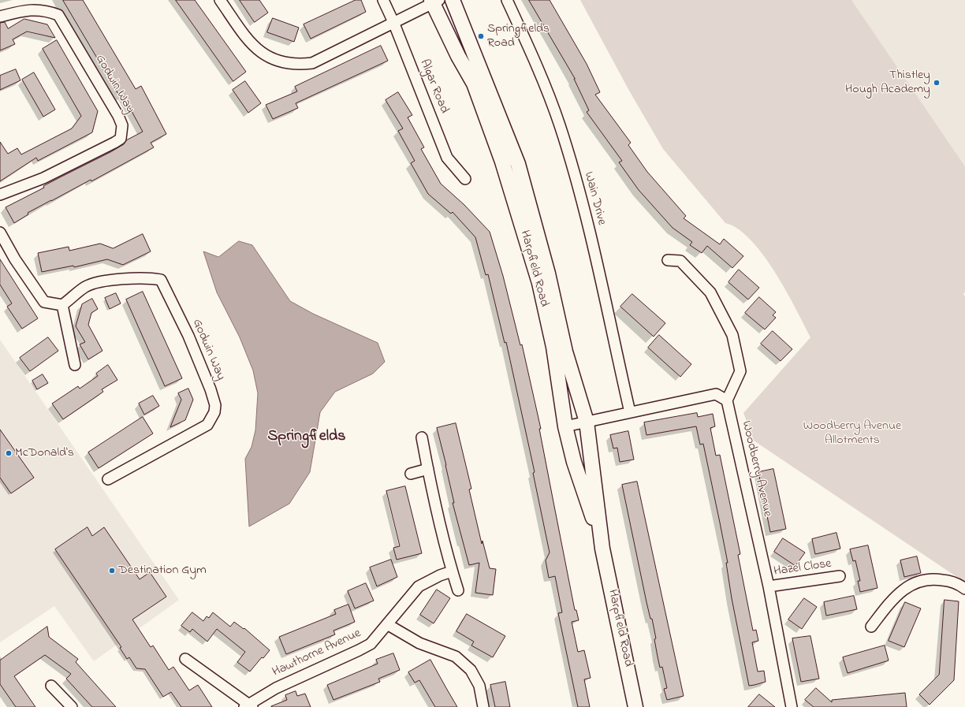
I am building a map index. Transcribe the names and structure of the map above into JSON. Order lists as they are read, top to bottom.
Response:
{
  "streets": {
    "street": [
      "Godwin Way",
      "Algar Road",
      "Wain Drive",
      "Harpfield Road",
      "Woodberry Avenue",
      "Hazel Close",
      "Hawthorne Avenue"
    ]
  },
  "crossings": [
    ["Woodberry Avenue", "Hazel Close"]
  ],
  "districts": ["Springfields"],
  "parks": ["Woodberry Avenue Allotments"],
  "places": [
    "Springfields Road",
    "Thistley Hough Academy",
    "McDonald's",
    "Destination Gym"
  ]
}
